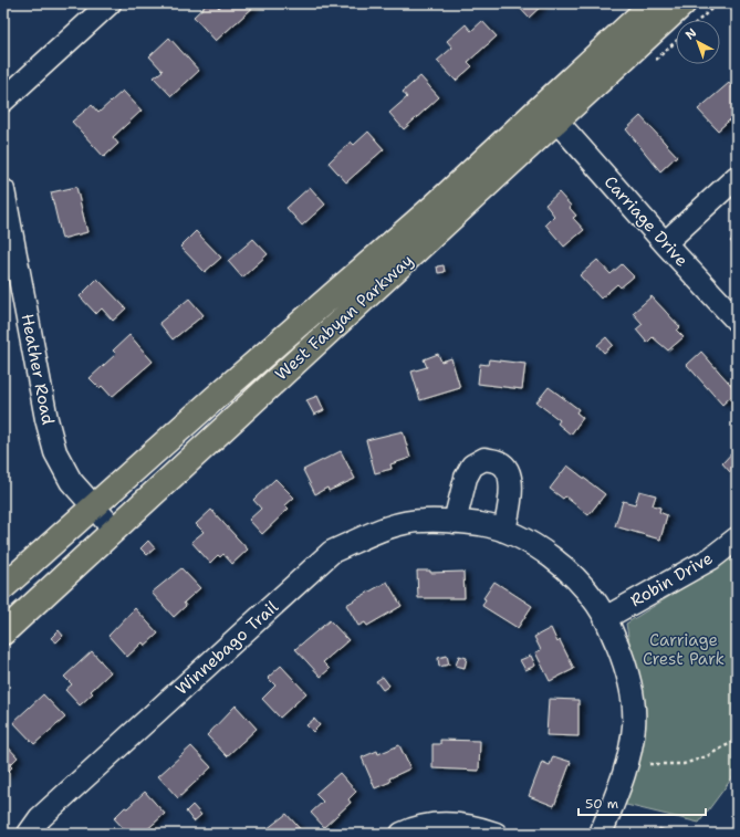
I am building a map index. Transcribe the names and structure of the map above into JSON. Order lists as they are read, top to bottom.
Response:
{
  "streets": {
    "main road": ["West Fabyan Parkway"],
    "street": [
      "Carriage Drive",
      "Heather Road",
      "Robin Drive",
      "Winnebago Trail"
    ]
  },
  "crossings": [
    ["Carriage Drive", "West Fabyan Parkway"],
    ["West Fabyan Parkway", "Heather Road"],
    ["Robin Drive", "Winnebago Trail"]
  ],
  "parks": ["Carriage Crest Park"],
  "scale_bar": "50 m",
  "north": "top left"
}
